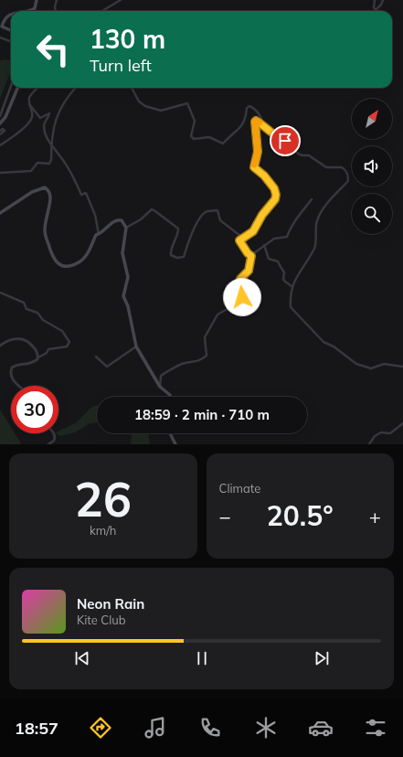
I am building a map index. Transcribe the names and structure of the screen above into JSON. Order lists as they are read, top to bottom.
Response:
{
  "north": "top right",
  "page": {
    "turn": ["130 m", "Turn left"],
    "limit": "30",
    "trip": "18:59 · 2 min · 710 m",
    "tile": [
      ["26", "km/h"],
      "Climate"
    ],
    "heat": ["−", "20.5°", "+"],
    "song": ["Neon Rain", "Kite Club"],
    "tabs": "18:57"
  }
}
